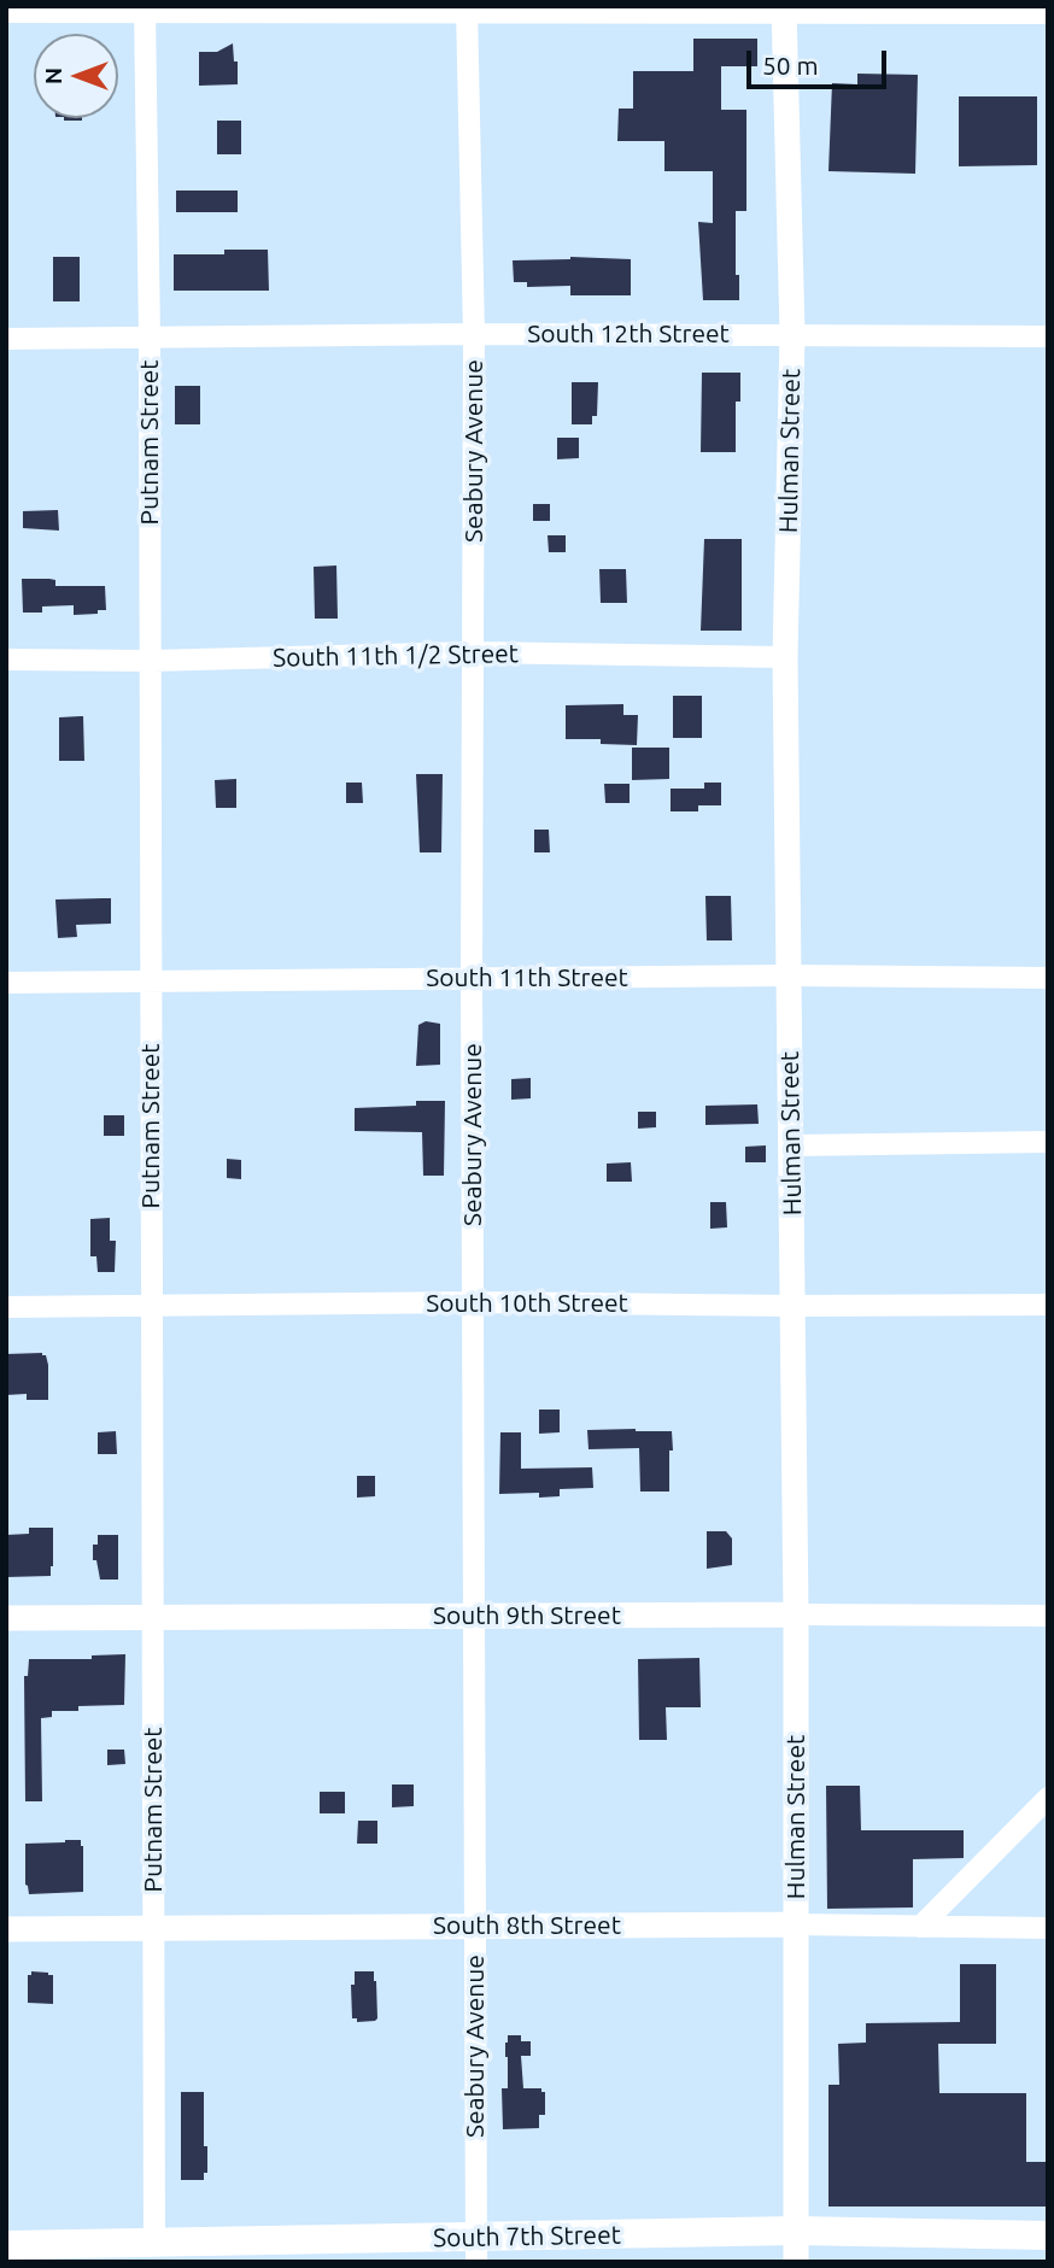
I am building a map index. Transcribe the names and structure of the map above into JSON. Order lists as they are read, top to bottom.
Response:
{
  "streets": {
    "main road": ["South 7th Street"],
    "street": [
      "South 12th Street",
      "Putnam Street",
      "Seabury Avenue",
      "Hulman Street",
      "South 11th 1/2 Street",
      "South 11th Street",
      "South 10th Street",
      "South 9th Street",
      "South 8th Street"
    ]
  },
  "crossings": [
    ["South 12th Street", "Putnam Street"],
    ["South 12th Street", "Seabury Avenue"],
    ["South 12th Street", "Hulman Street"],
    ["Putnam Street", "South 11th 1/2 Street"],
    ["Putnam Street", "South 11th Street"],
    ["Putnam Street", "South 10th Street"],
    ["Putnam Street", "South 9th Street"],
    ["Putnam Street", "South 8th Street"],
    ["Putnam Street", "South 7th Street"],
    ["Seabury Avenue", "South 11th 1/2 Street"],
    ["Seabury Avenue", "South 11th Street"],
    ["Seabury Avenue", "South 10th Street"],
    ["Seabury Avenue", "South 9th Street"],
    ["Seabury Avenue", "South 8th Street"],
    ["Seabury Avenue", "South 7th Street"],
    ["Hulman Street", "South 11th 1/2 Street"],
    ["Hulman Street", "South 11th Street"],
    ["Hulman Street", "South 10th Street"],
    ["Hulman Street", "South 9th Street"],
    ["Hulman Street", "South 8th Street"],
    ["Hulman Street", "South 7th Street"]
  ],
  "scale_bar": "50 m",
  "north": "left"
}
